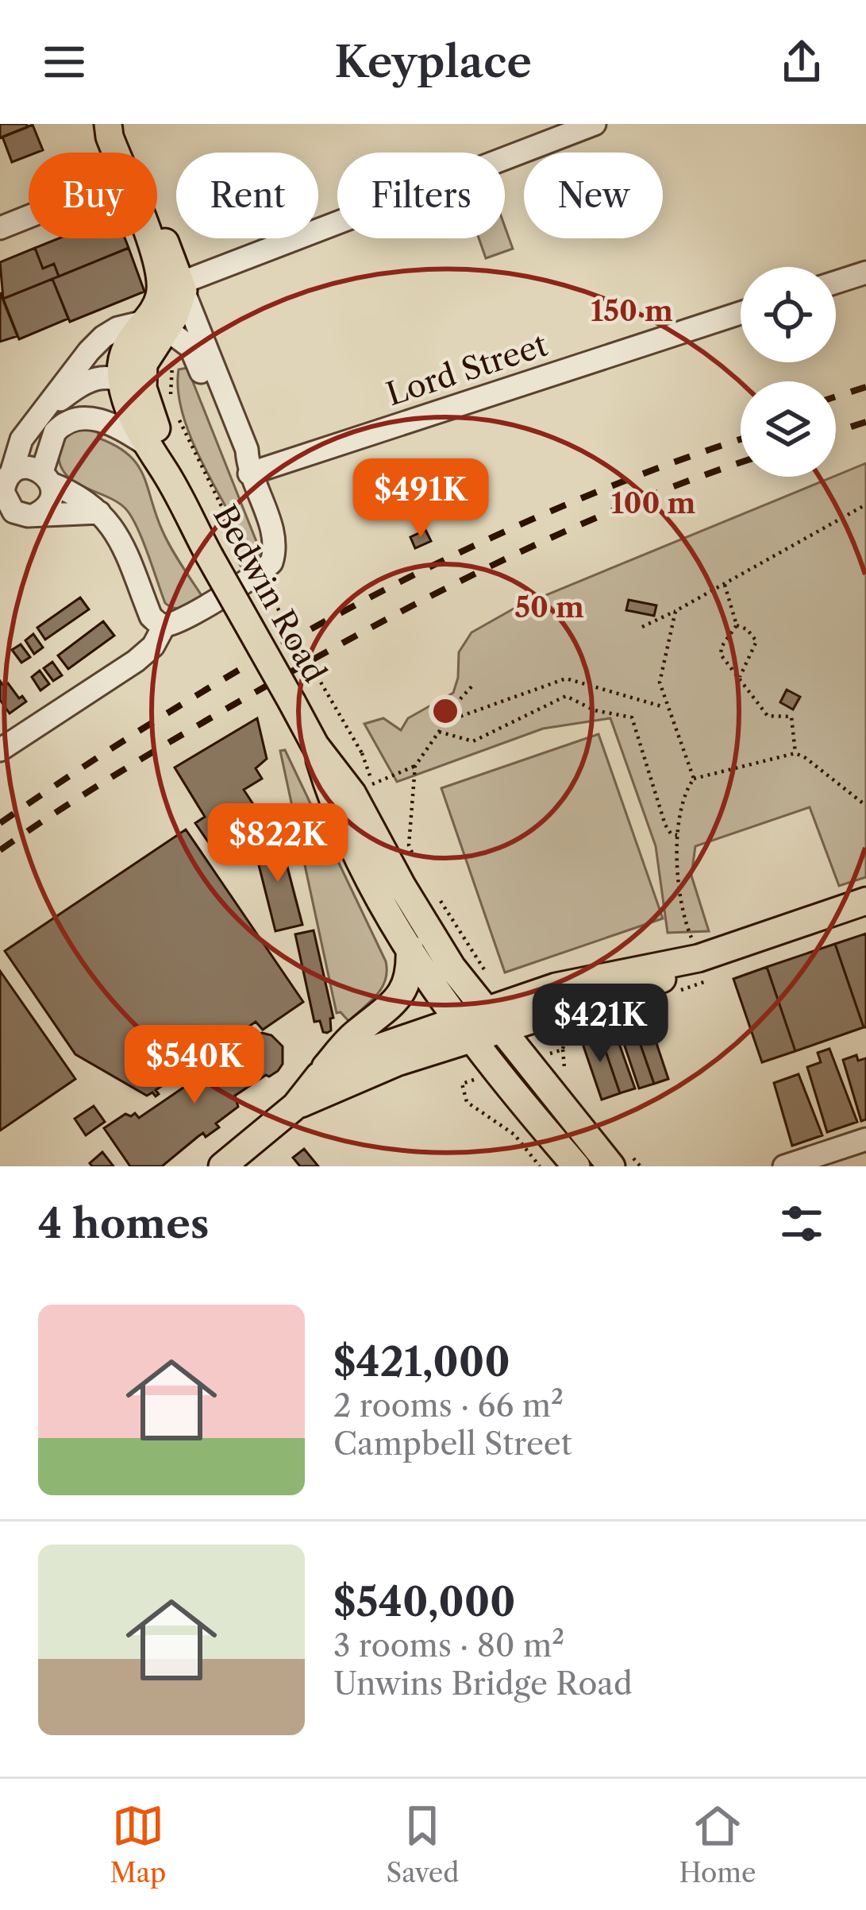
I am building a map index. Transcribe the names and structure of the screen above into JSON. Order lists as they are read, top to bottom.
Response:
{
  "streets": {
    "main road": ["Bedwin Road"],
    "street": ["Lord Street"]
  },
  "page": {
    "header": "Keyplace",
    "chip": [
      "Buy",
      "Rent",
      "Filters",
      "New"
    ],
    "price": [
      "$491K",
      "$822K",
      "$421K",
      "$540K"
    ],
    "heading": "4 homes",
    "list": [
      {
        "name": "$421,000",
        "note": "2 rooms · 66 m² · Campbell Street"
      },
      {
        "name": "$540,000",
        "note": "3 rooms · 80 m² · Unwins Bridge Road"
      }
    ],
    "tabs": ["Map", "Saved", "Home"]
  },
  "rings": ["150 m", "100 m", "50 m"]
}
